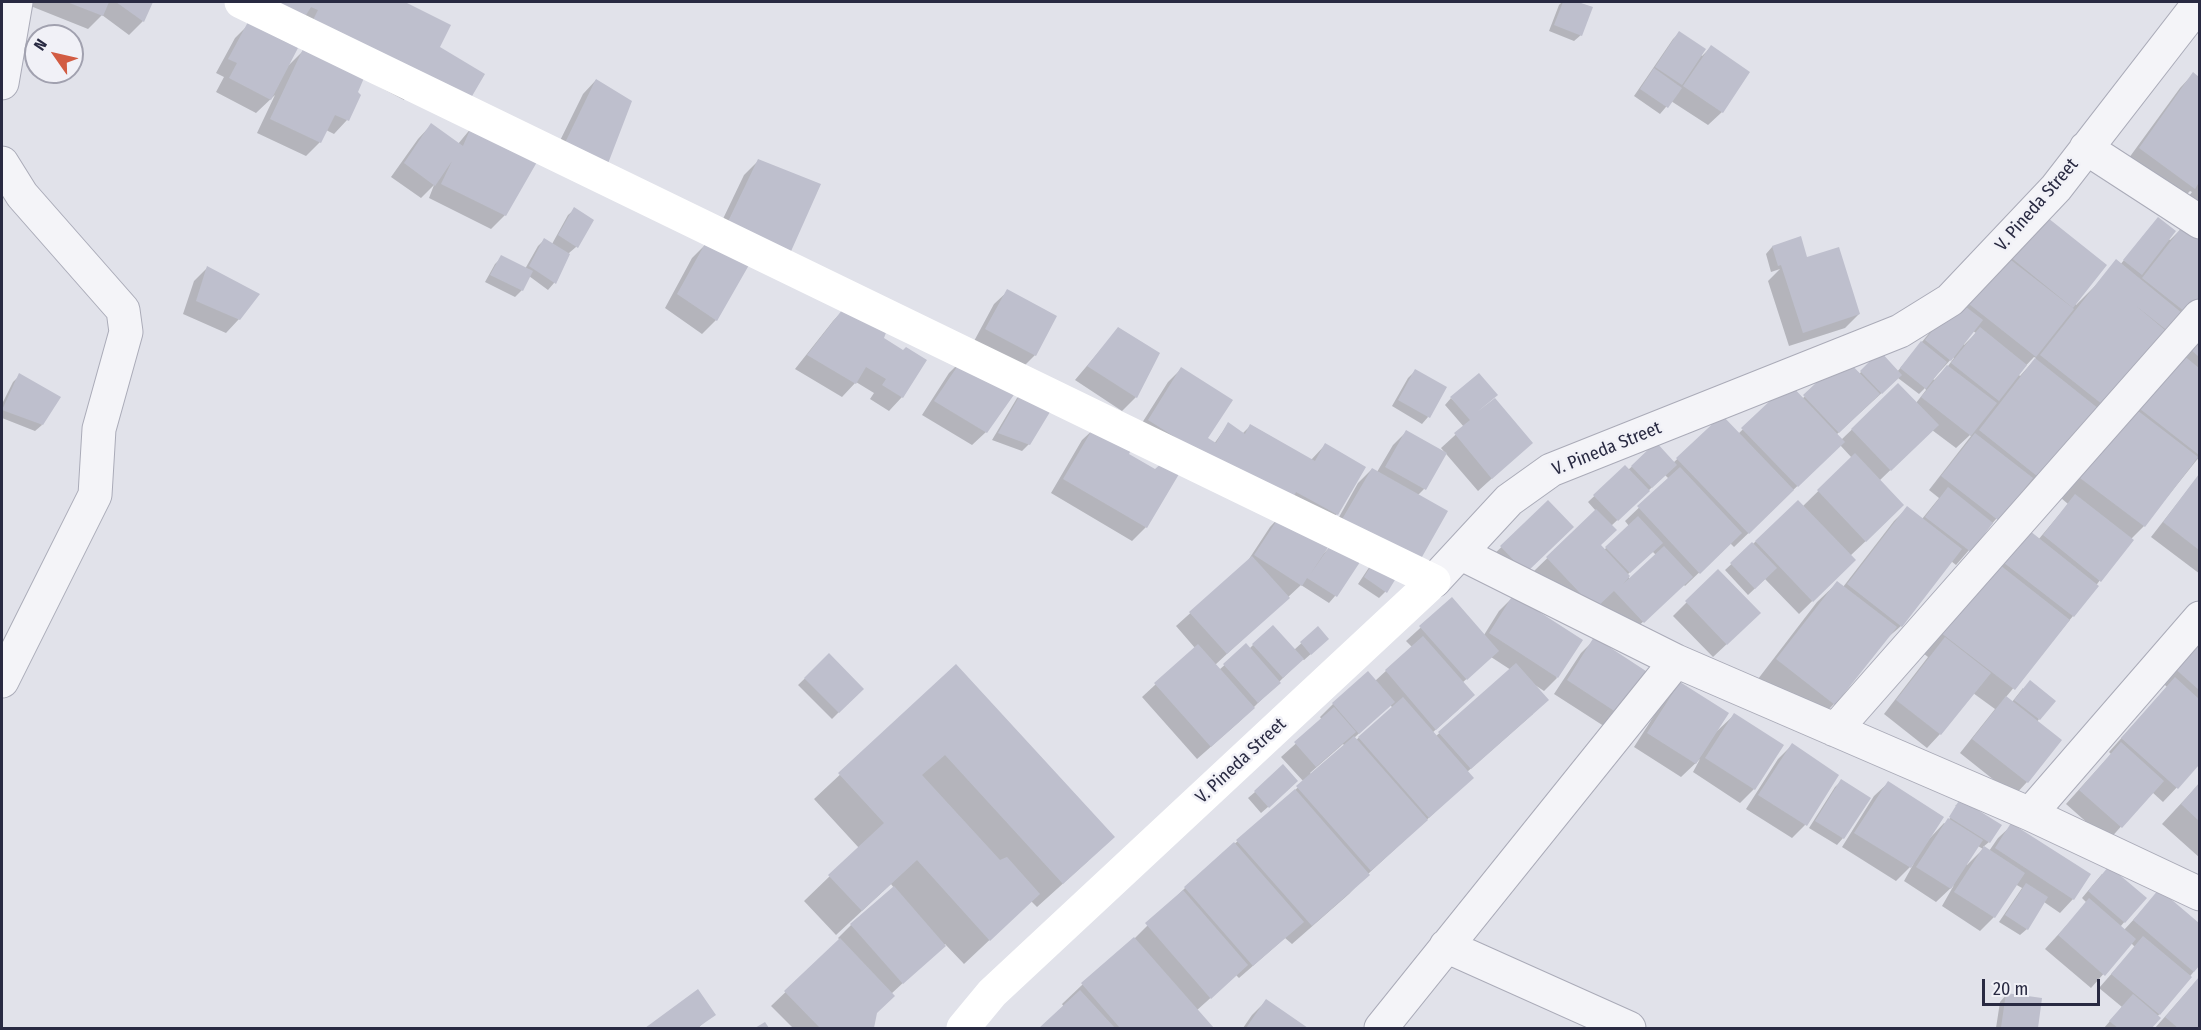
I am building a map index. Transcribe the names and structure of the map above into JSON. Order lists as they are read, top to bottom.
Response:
{
  "streets": {
    "street": ["V. Pineda Street"]
  },
  "scale_bar": "20 m",
  "north": "top left"
}
